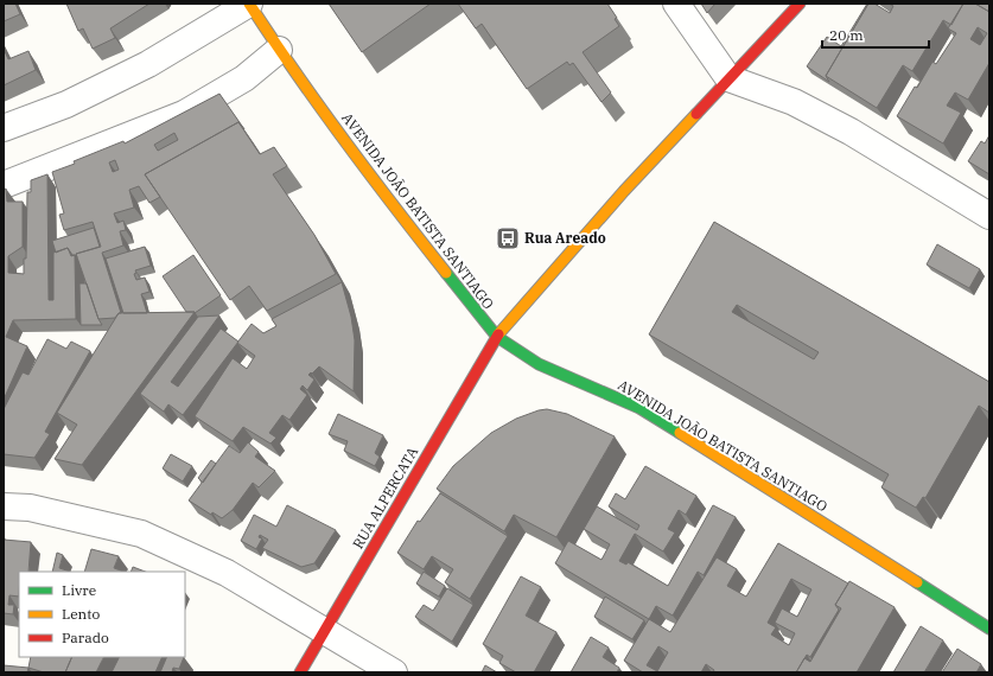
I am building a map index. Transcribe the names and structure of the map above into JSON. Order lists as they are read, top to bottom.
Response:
{
  "streets": {
    "street": ["AVENIDA JOÃO BATISTA SANTIAGO", "RUA ALPERCATA"]
  },
  "crossings": [
    ["AVENIDA JOÃO BATISTA SANTIAGO", "RUA ALPERCATA"]
  ],
  "places": {
    "bus stop": ["Rua Areado"]
  },
  "legend": ["Livre", "Lento", "Parado"],
  "scale_bar": "20 m"
}
